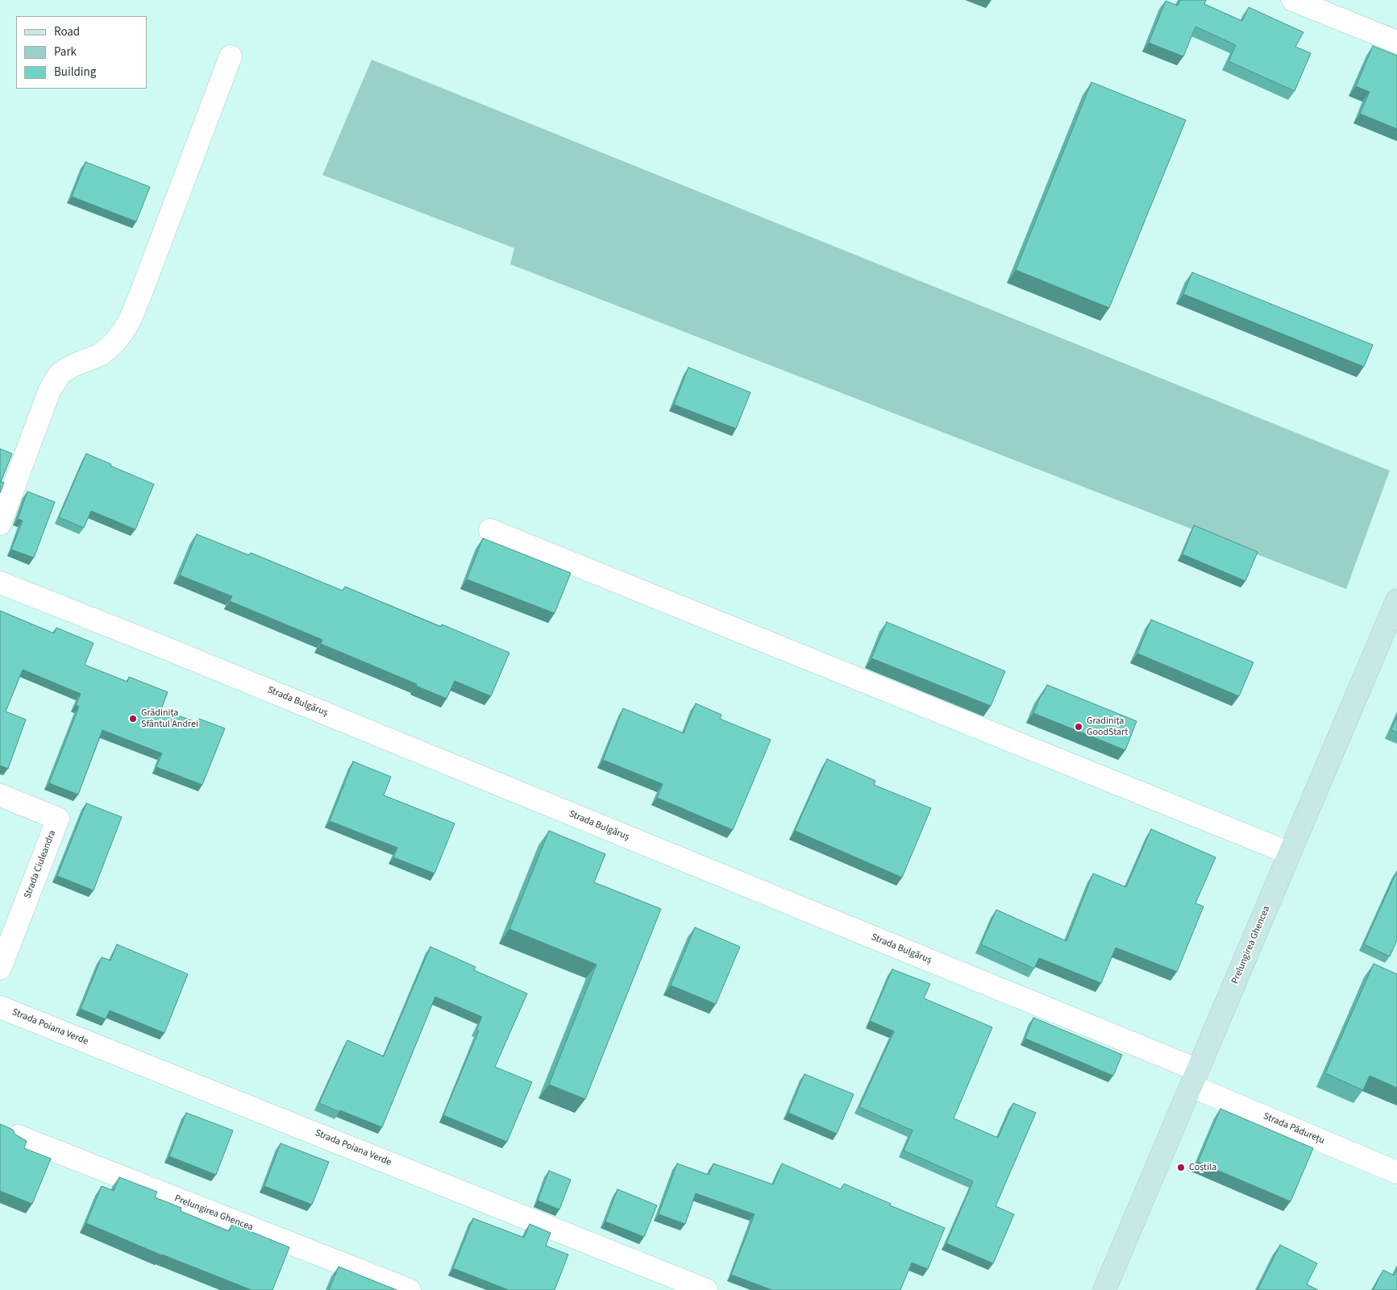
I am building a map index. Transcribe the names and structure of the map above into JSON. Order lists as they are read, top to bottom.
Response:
{
  "streets": {
    "main road": ["Prelungirea Ghencea"],
    "street": [
      "Strada Bulgăruș",
      "Strada Ciuleandra",
      "Strada Poiana Verde",
      "Strada Pădurețu"
    ]
  },
  "crossings": [
    ["Strada Bulgăruș", "Prelungirea Ghencea"],
    ["Strada Bulgăruș", "Strada Pădurețu"],
    ["Prelungirea Ghencea", "Strada Pădurețu"]
  ],
  "places": ["Grădinița Sfântul Andrei", "Gradinița GoodStart", "Coștila"],
  "legend": ["Road", "Park", "Building"]
}
